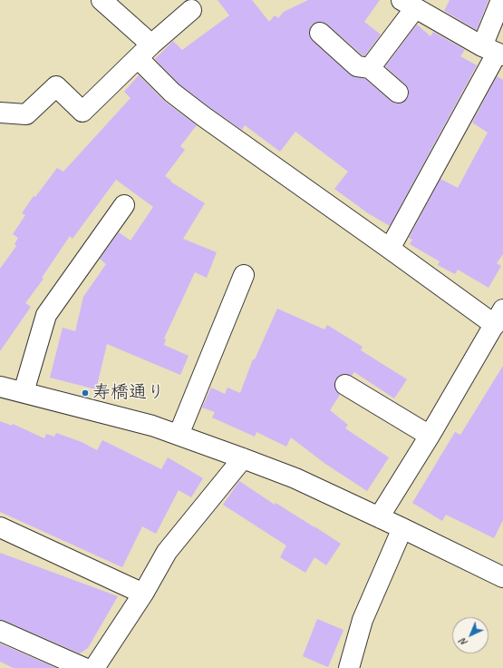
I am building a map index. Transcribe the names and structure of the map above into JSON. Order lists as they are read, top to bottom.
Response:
{
  "places": ["寿橋通り"],
  "north": "bottom left"
}
